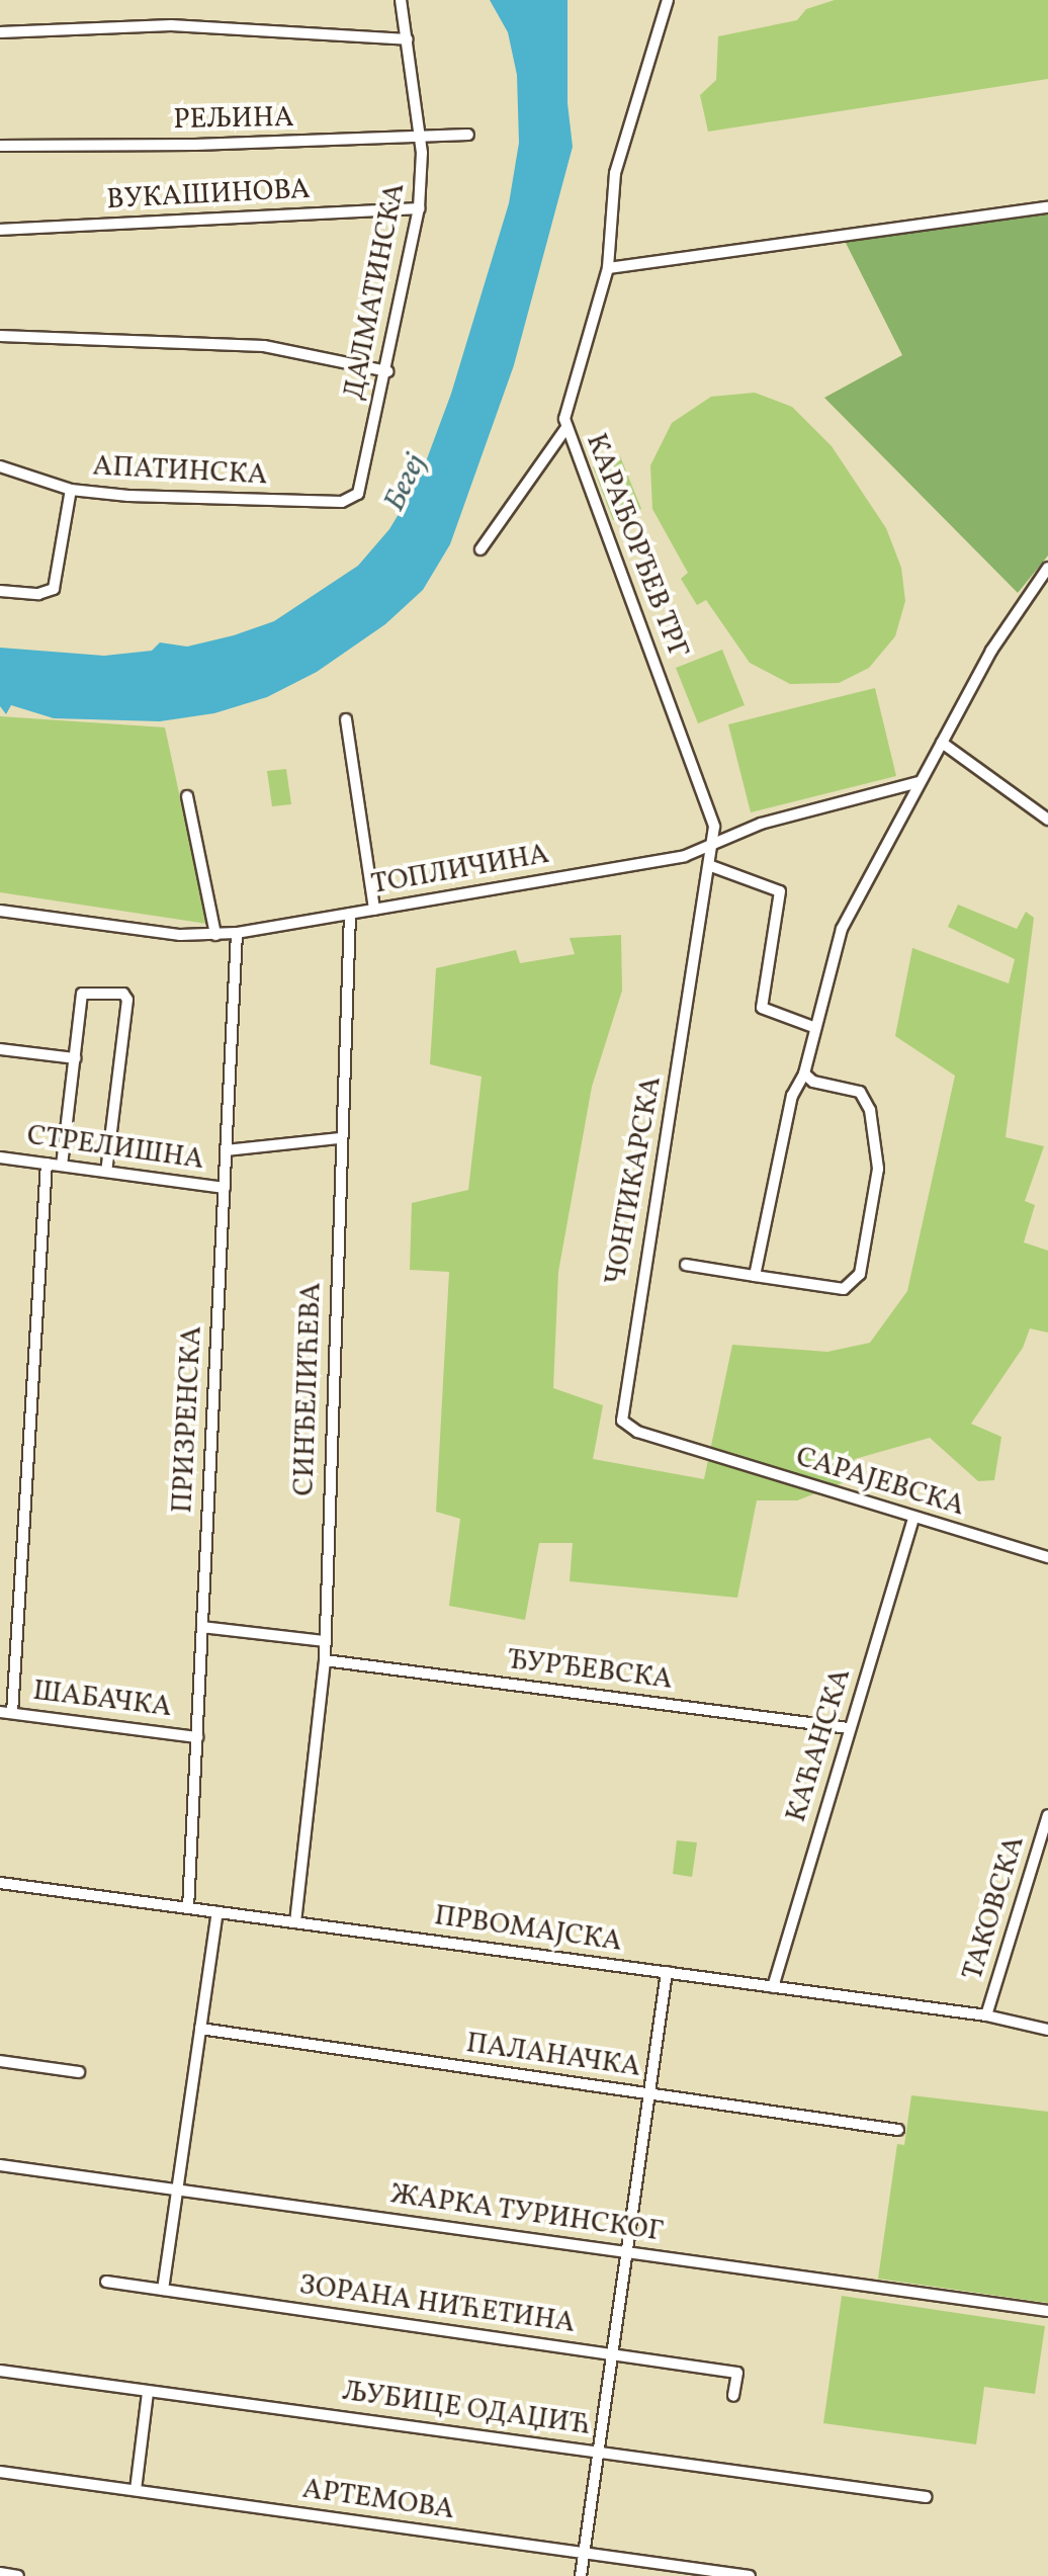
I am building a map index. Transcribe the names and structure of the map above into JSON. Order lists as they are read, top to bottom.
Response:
{
  "streets": {
    "street": [
      "РЕЉИНА",
      "ВУКАШИНОВА",
      "ДАЛМАТИНСКА",
      "АПАТИНСКА",
      "КАРАЂОРЂЕВ ТРГ",
      "ТОПЛИЧИНА",
      "СТРЕЛИШНА",
      "ЧОНТИКАРСКА",
      "СИНЂЕЛИЋЕВА",
      "ПРИЗРЕНСКА",
      "САРАЈЕВСКА",
      "ЂУРЂЕВСКА",
      "ШАБАЧКА",
      "КАЋАНСКА",
      "ТАКОВСКА",
      "ПРВОМАЈСКА",
      "ПАЛАНАЧКА",
      "ЖАРКА ТУРИНСКОГ",
      "ЗОРАНА НИЋЕТИНА",
      "ЉУБИЦЕ ОДАЏИЋ",
      "АРТЕМОВА"
    ]
  },
  "crossings": [
    ["РЕЉИНА", "ДАЛМАТИНСКА"],
    ["ВУКАШИНОВА", "ДАЛМАТИНСКА"],
    ["ДАЛМАТИНСКА", "АПАТИНСКА"],
    ["КАРАЂОРЂЕВ ТРГ", "ТОПЛИЧИНА"],
    ["КАРАЂОРЂЕВ ТРГ", "ЧОНТИКАРСКА"],
    ["ТОПЛИЧИНА", "СИНЂЕЛИЋЕВА"],
    ["ТОПЛИЧИНА", "ПРИЗРЕНСКА"],
    ["СТРЕЛИШНА", "ПРИЗРЕНСКА"],
    ["ЧОНТИКАРСКА", "САРАЈЕВСКА"],
    ["СИНЂЕЛИЋЕВА", "ЂУРЂЕВСКА"],
    ["СИНЂЕЛИЋЕВА", "ПРВОМАЈСКА"],
    ["ПРИЗРЕНСКА", "ШАБАЧКА"],
    ["ПРИЗРЕНСКА", "ПРВОМАЈСКА"],
    ["САРАЈЕВСКА", "КАЋАНСКА"],
    ["ЂУРЂЕВСКА", "КАЋАНСКА"],
    ["КАЋАНСКА", "ПРВОМАЈСКА"],
    ["ТАКОВСКА", "ПРВОМАЈСКА"]
  ],
  "water": ["Бегеј"]
}
